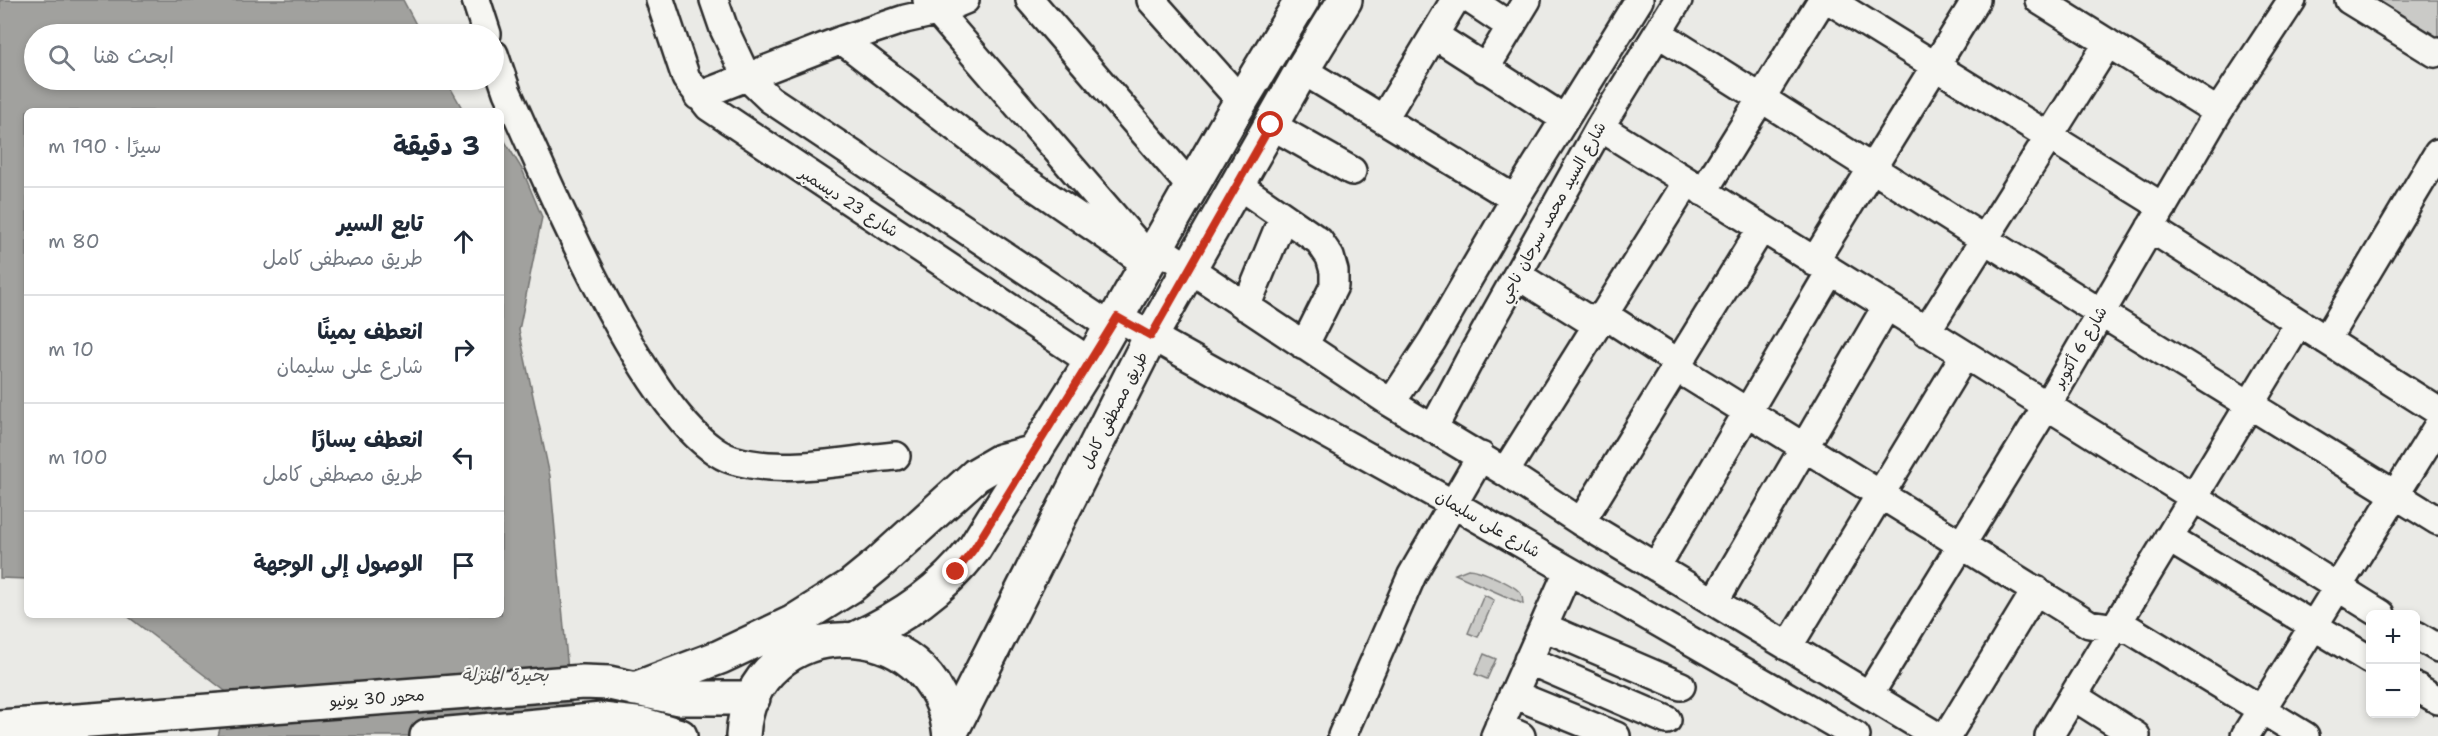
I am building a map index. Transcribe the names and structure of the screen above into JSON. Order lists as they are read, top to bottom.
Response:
{
  "streets": {
    "main road": ["طريق مصطفى كامل", "محور 30 يونيو"],
    "street": [
      "شارع 23 ديسمبر",
      "شارع السيد محمد سرحان ناجي",
      "شارع 6 أكتوبر",
      "شارع على سليمان"
    ]
  },
  "crossings": [
    ["طريق مصطفى كامل", "شارع على سليمان"]
  ],
  "water": ["بحيرة المنزلة"],
  "page": {
    "search": "ابحث هنا",
    "heading": ["3 دقيقة", "سيرًا · 190 m"],
    "list": [
      ["تابع السير", "طريق مصطفى كامل", "80 m"],
      ["انعطف يمينًا", "شارع على سليمان", "10 m"],
      ["انعطف يسارًا", "طريق مصطفى كامل", "100 m"],
      "الوصول إلى الوجهة"
    ],
    "map_buttons": ["+", "−"]
  }
}
